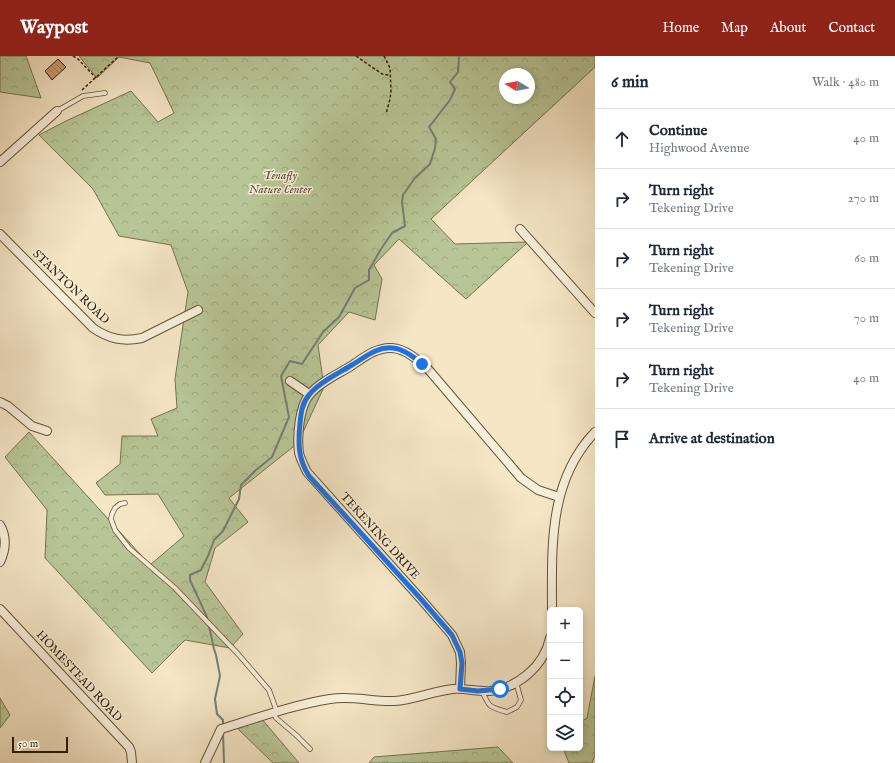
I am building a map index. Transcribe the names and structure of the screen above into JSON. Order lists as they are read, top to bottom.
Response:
{
  "streets": {
    "street": ["STANTON ROAD", "TEKENING DRIVE", "HOMESTEAD ROAD"]
  },
  "parks": ["Tenafly Nature Center"],
  "scale_bar": "50 m",
  "north": "left",
  "page": {
    "header": "Waypost",
    "nav": [
      "Home",
      "Map",
      "About",
      "Contact"
    ],
    "heading": ["6 min", "Walk · 480 m"],
    "list": [
      ["Continue", "Highwood Avenue", "40 m"],
      ["Turn right", "Tekening Drive", "270 m"],
      ["Turn right", "Tekening Drive", "60 m"],
      ["Turn right", "Tekening Drive", "70 m"],
      ["Turn right", "Tekening Drive", "40 m"],
      "Arrive at destination"
    ],
    "map_buttons": ["+", "−"],
    "scale": "50 m"
  }
}
